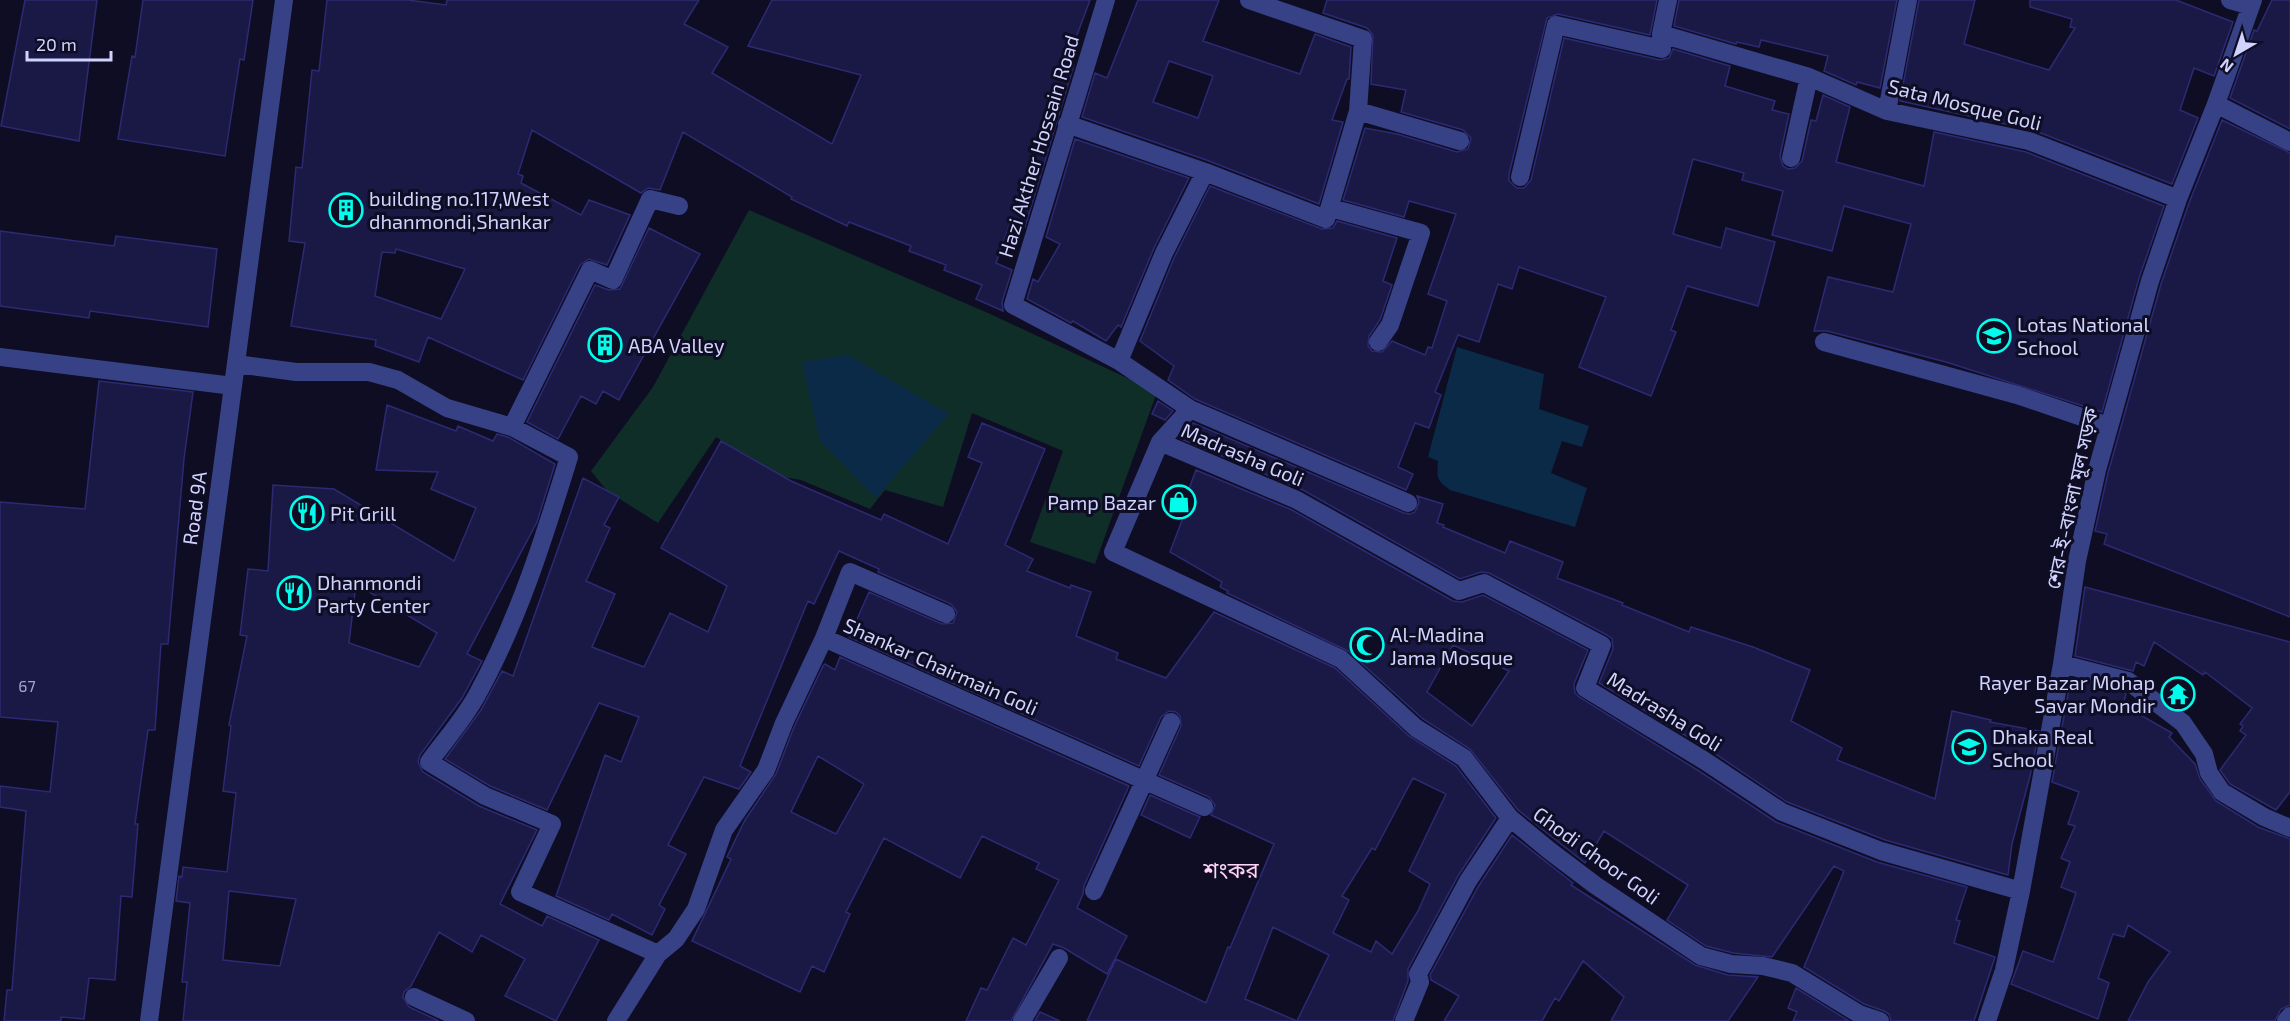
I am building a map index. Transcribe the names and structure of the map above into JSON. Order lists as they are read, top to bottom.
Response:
{
  "streets": {
    "street": [
      "Sata Mosque Goli",
      "Hazi Akther Hossain Road",
      "Madrasha Goli",
      "শের-ই-বাংলা মূল সড়ক",
      "Road 9A",
      "Shankar Chairmain Goli",
      "Ghodi Ghoor Goli"
    ]
  },
  "crossings": [
    ["Sata Mosque Goli", "শের-ই-বাংলা মূল সড়ক"],
    ["Hazi Akther Hossain Road", "Madrasha Goli"],
    ["Madrasha Goli", "শের-ই-বাংলা মূল সড়ক"],
    ["Madrasha Goli", "Ghodi Ghoor Goli"]
  ],
  "districts": ["শংকর"],
  "places": {
    "building": ["building no.117,West dhanmondi,Shankar", "ABA Valley"],
    "school or university": ["Lotas National School", "Dhaka Real School"],
    "shop": ["Pamp Bazar"],
    "restaurant": ["Pit Grill", "Dhanmondi Party Center"],
    "mosque": ["Al-Madina Jama Mosque"],
    "temple": ["Rayer Bazar Mohap Savar Mondir"]
  },
  "house_numbers": ["67"],
  "scale_bar": "20 m",
  "north": "bottom left"
}
